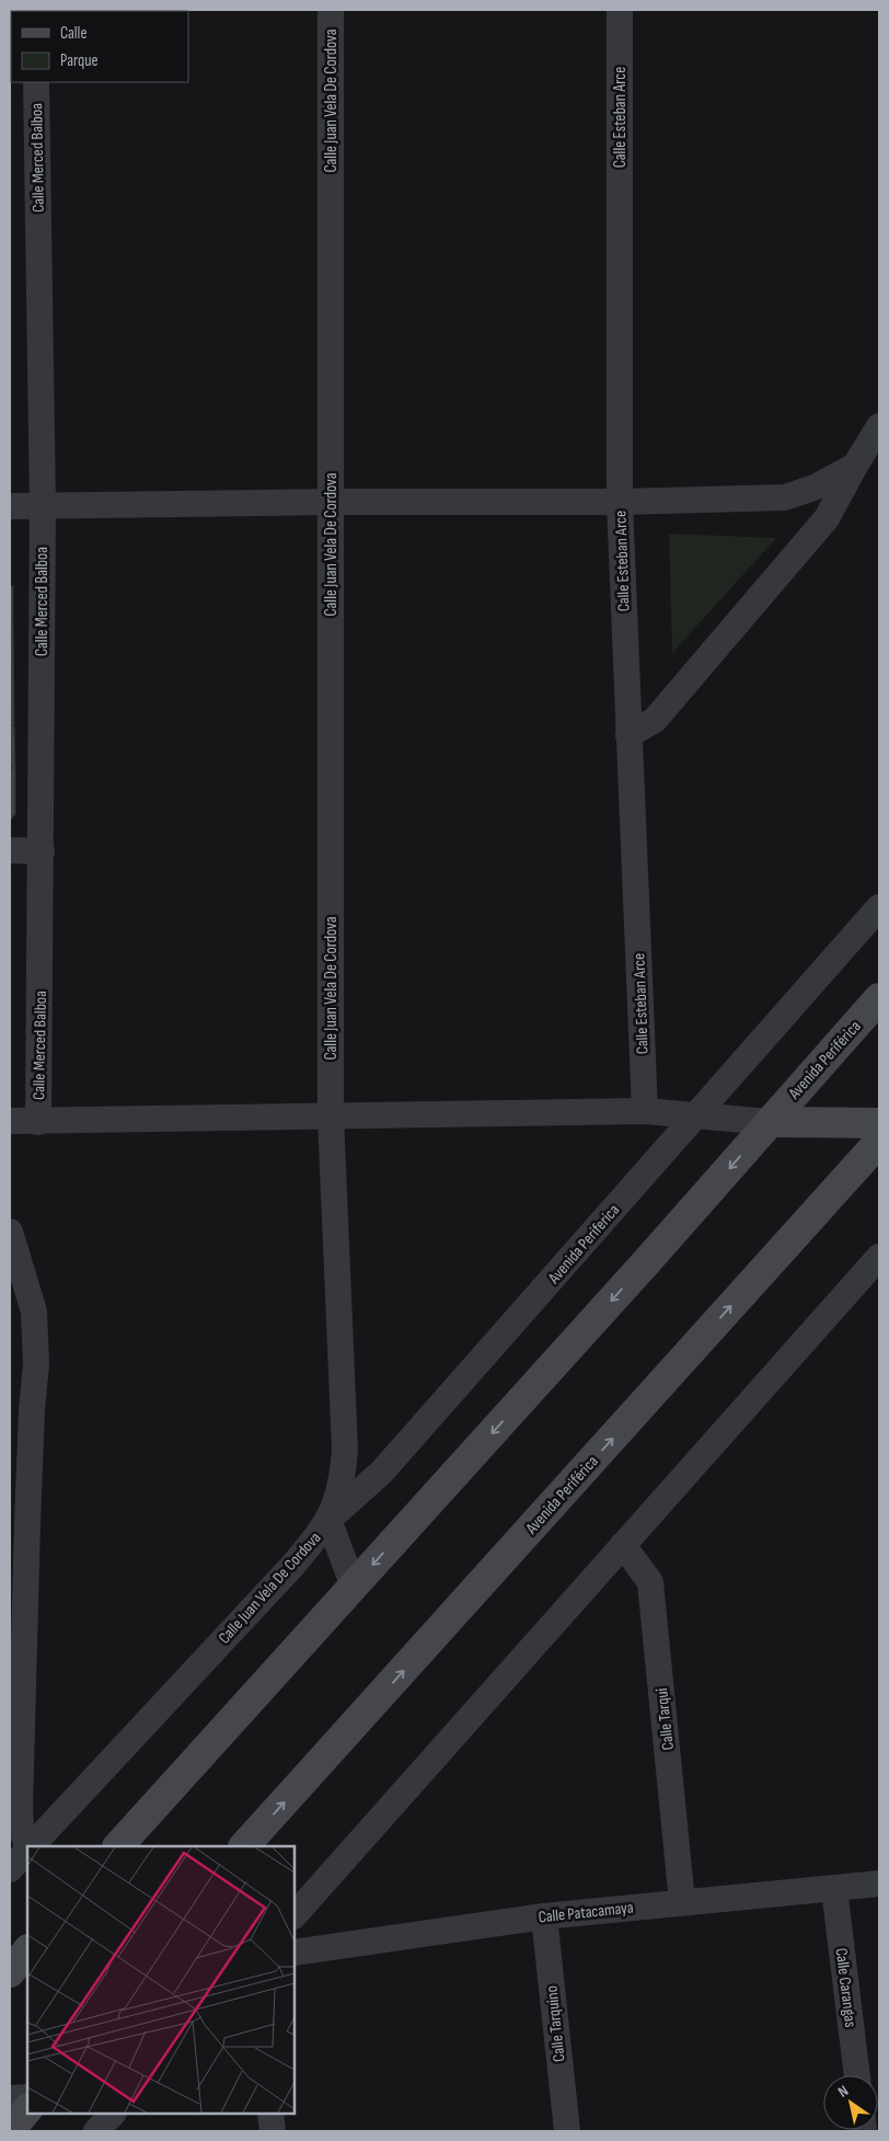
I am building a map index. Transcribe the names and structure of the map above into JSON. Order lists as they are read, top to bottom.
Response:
{
  "streets": {
    "street": [
      "Calle Juan Vela De Cordova",
      "Calle Esteban Arce",
      "Calle Merced Balboa",
      "Avenida Periférica",
      "Avenida Periferica",
      "Calle Tarqui",
      "Calle Patacamaya",
      "Calle Carangas",
      "Calle Tarquino"
    ]
  },
  "crossings": [
    ["Calle Juan Vela De Cordova", "Avenida Periferica"],
    ["Calle Tarqui", "Calle Patacamaya"],
    ["Calle Patacamaya", "Calle Carangas"],
    ["Calle Patacamaya", "Calle Tarquino"]
  ],
  "legend": ["Calle", "Parque"],
  "north": "top left"
}
